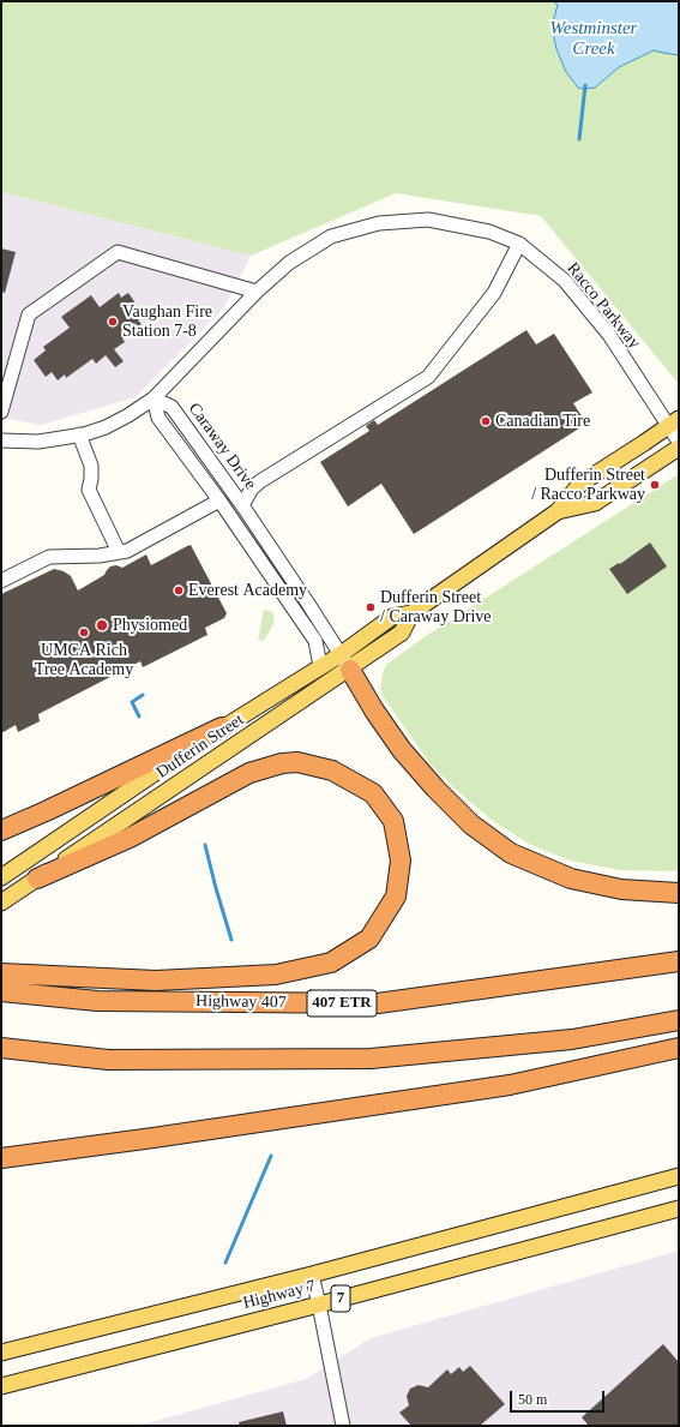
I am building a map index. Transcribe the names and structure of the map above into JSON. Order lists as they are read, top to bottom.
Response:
{
  "streets": {
    "highway": ["Highway 407", "407 ETR"],
    "main road": ["Dufferin Street", "Highway 7", "7"],
    "street": ["Racco Parkway", "Caraway Drive"]
  },
  "crossings": [
    ["Racco Parkway", "Caraway Drive"],
    ["Racco Parkway", "Dufferin Street"],
    ["Caraway Drive", "Dufferin Street"]
  ],
  "water": ["Westminster Creek"],
  "places": [
    "Vaughan Fire Station 7-8",
    "Canadian Tire",
    "Dufferin Street / Racco Parkway",
    "Everest Academy",
    "Dufferin Street / Caraway Drive",
    "Physiomed",
    "UMCA Rich Tree Academy"
  ],
  "scale_bar": "50 m"
}
